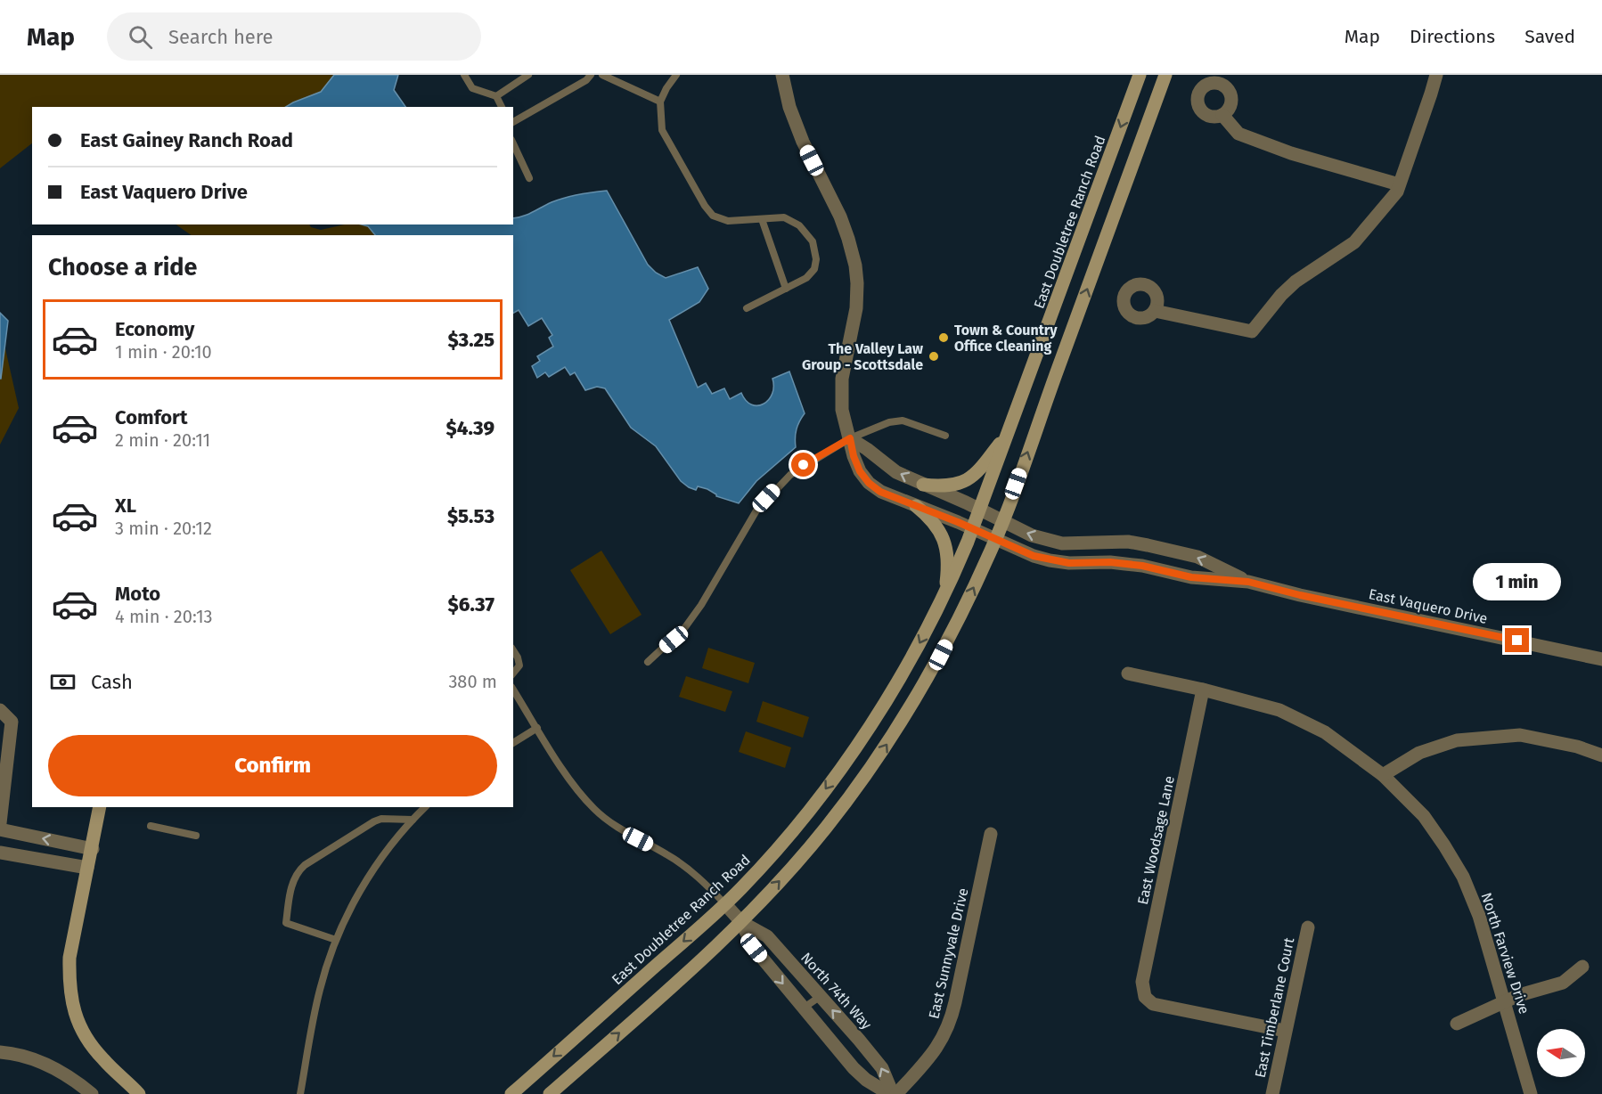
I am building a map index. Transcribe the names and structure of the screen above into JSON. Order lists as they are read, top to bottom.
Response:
{
  "streets": {
    "main road": ["East Doubletree Ranch Road"],
    "street": [
      "East Vaquero Drive",
      "East Woodsage Lane",
      "East Sunnyvale Drive",
      "North Farview Drive",
      "North 74th Way",
      "East Timberlane Court"
    ]
  },
  "crossings": [
    ["East Doubletree Ranch Road", "East Vaquero Drive"],
    ["East Doubletree Ranch Road", "North 74th Way"],
    ["East Woodsage Lane", "North Farview Drive"],
    ["East Woodsage Lane", "East Timberlane Court"],
    ["East Sunnyvale Drive", "North 74th Way"]
  ],
  "places": ["Town & Country Office Cleaning", "The Valley Law Group - Scottsdale"],
  "north": "left",
  "page": {
    "header": "Map",
    "search": "Search here",
    "nav": ["Map", "Directions", "Saved"],
    "banner": ["East Gainey Ranch Road", "East Vaquero Drive"],
    "heading": "Choose a ride",
    "list": [
      {
        "name": "Economy",
        "note": "1 min · 20:10",
        "value": "$3.25"
      },
      {
        "name": "Comfort",
        "note": "2 min · 20:11",
        "value": "$4.39"
      },
      {
        "name": "XL",
        "note": "3 min · 20:12",
        "value": "$5.53"
      },
      {
        "name": "Moto",
        "note": "4 min · 20:13",
        "value": "$6.37"
      }
    ],
    "bubble": "1 min",
    "pay": ["Cash", "380 m"],
    "buttons": "Confirm"
  }
}
